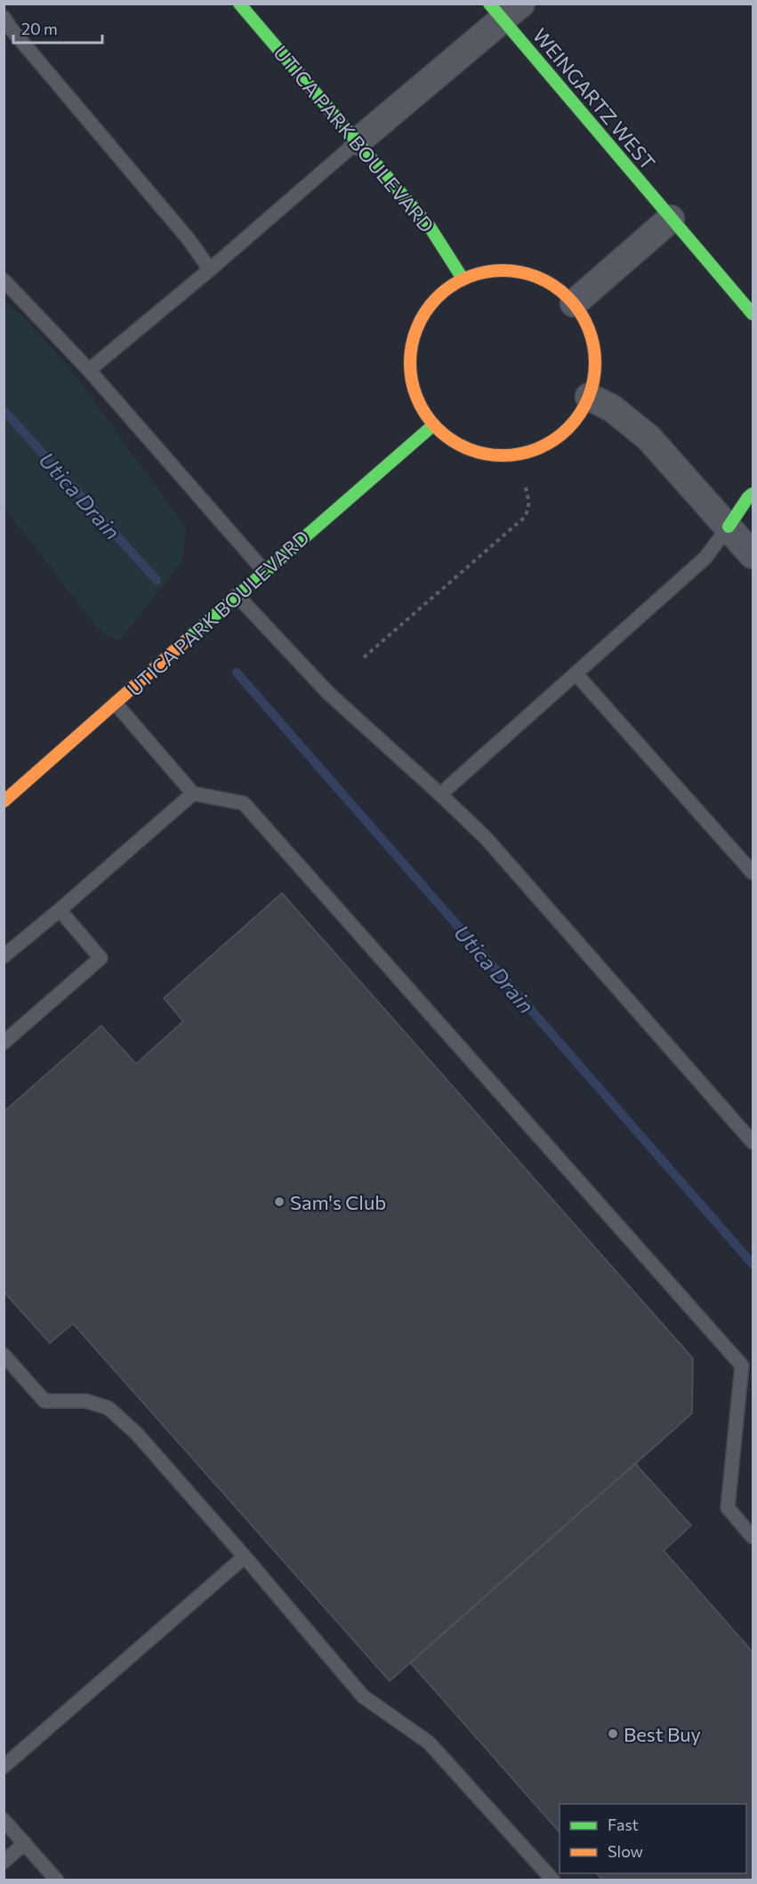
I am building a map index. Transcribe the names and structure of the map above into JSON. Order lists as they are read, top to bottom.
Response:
{
  "streets": {
    "street": ["WEINGARTZ WEST", "UTICA PARK BOULEVARD"]
  },
  "water": ["Utica Drain"],
  "places": ["Sam's Club", "Best Buy"],
  "legend": ["Fast", "Slow"],
  "scale_bar": "20 m"
}
